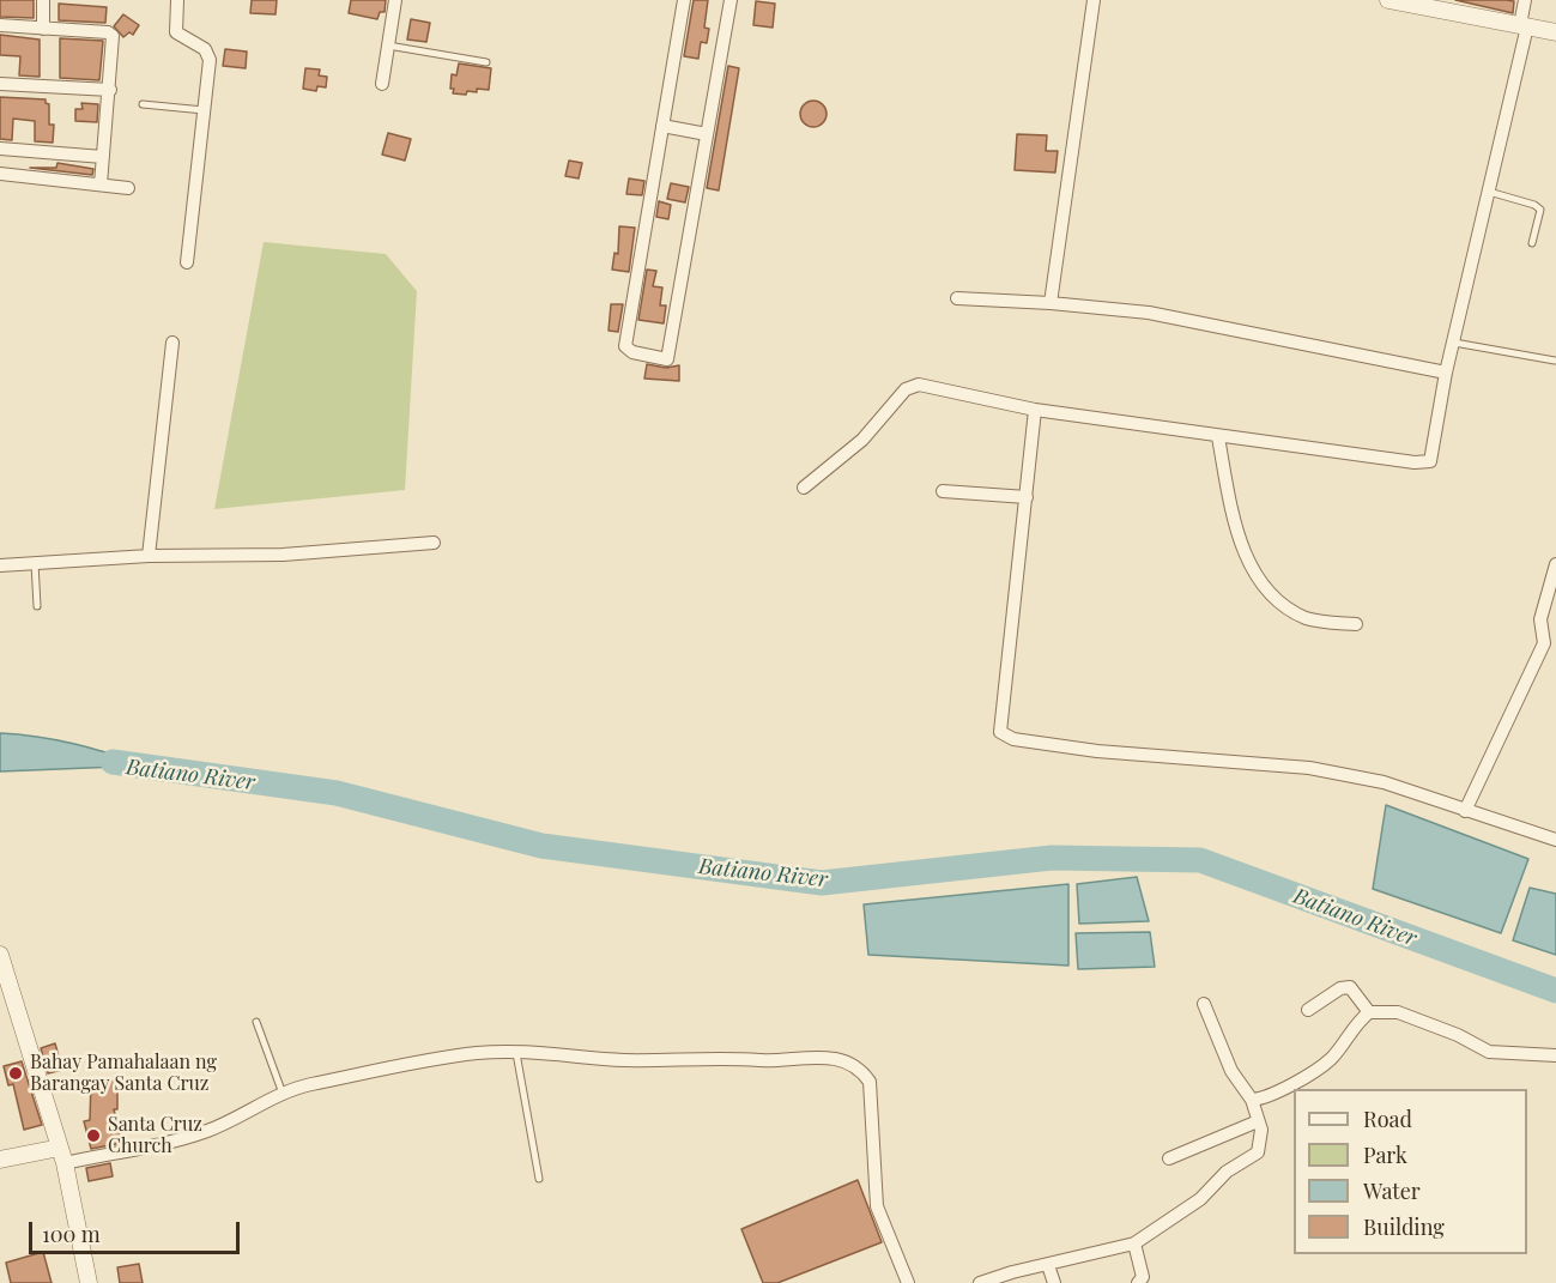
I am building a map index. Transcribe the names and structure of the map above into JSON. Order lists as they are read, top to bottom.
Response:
{
  "water": ["Batiano River"],
  "places": ["Bahay Pamahalaan ng Barangay Santa Cruz", "Santa Cruz Church"],
  "legend": [
    "Road",
    "Park",
    "Water",
    "Building"
  ],
  "scale_bar": "100 m"
}
